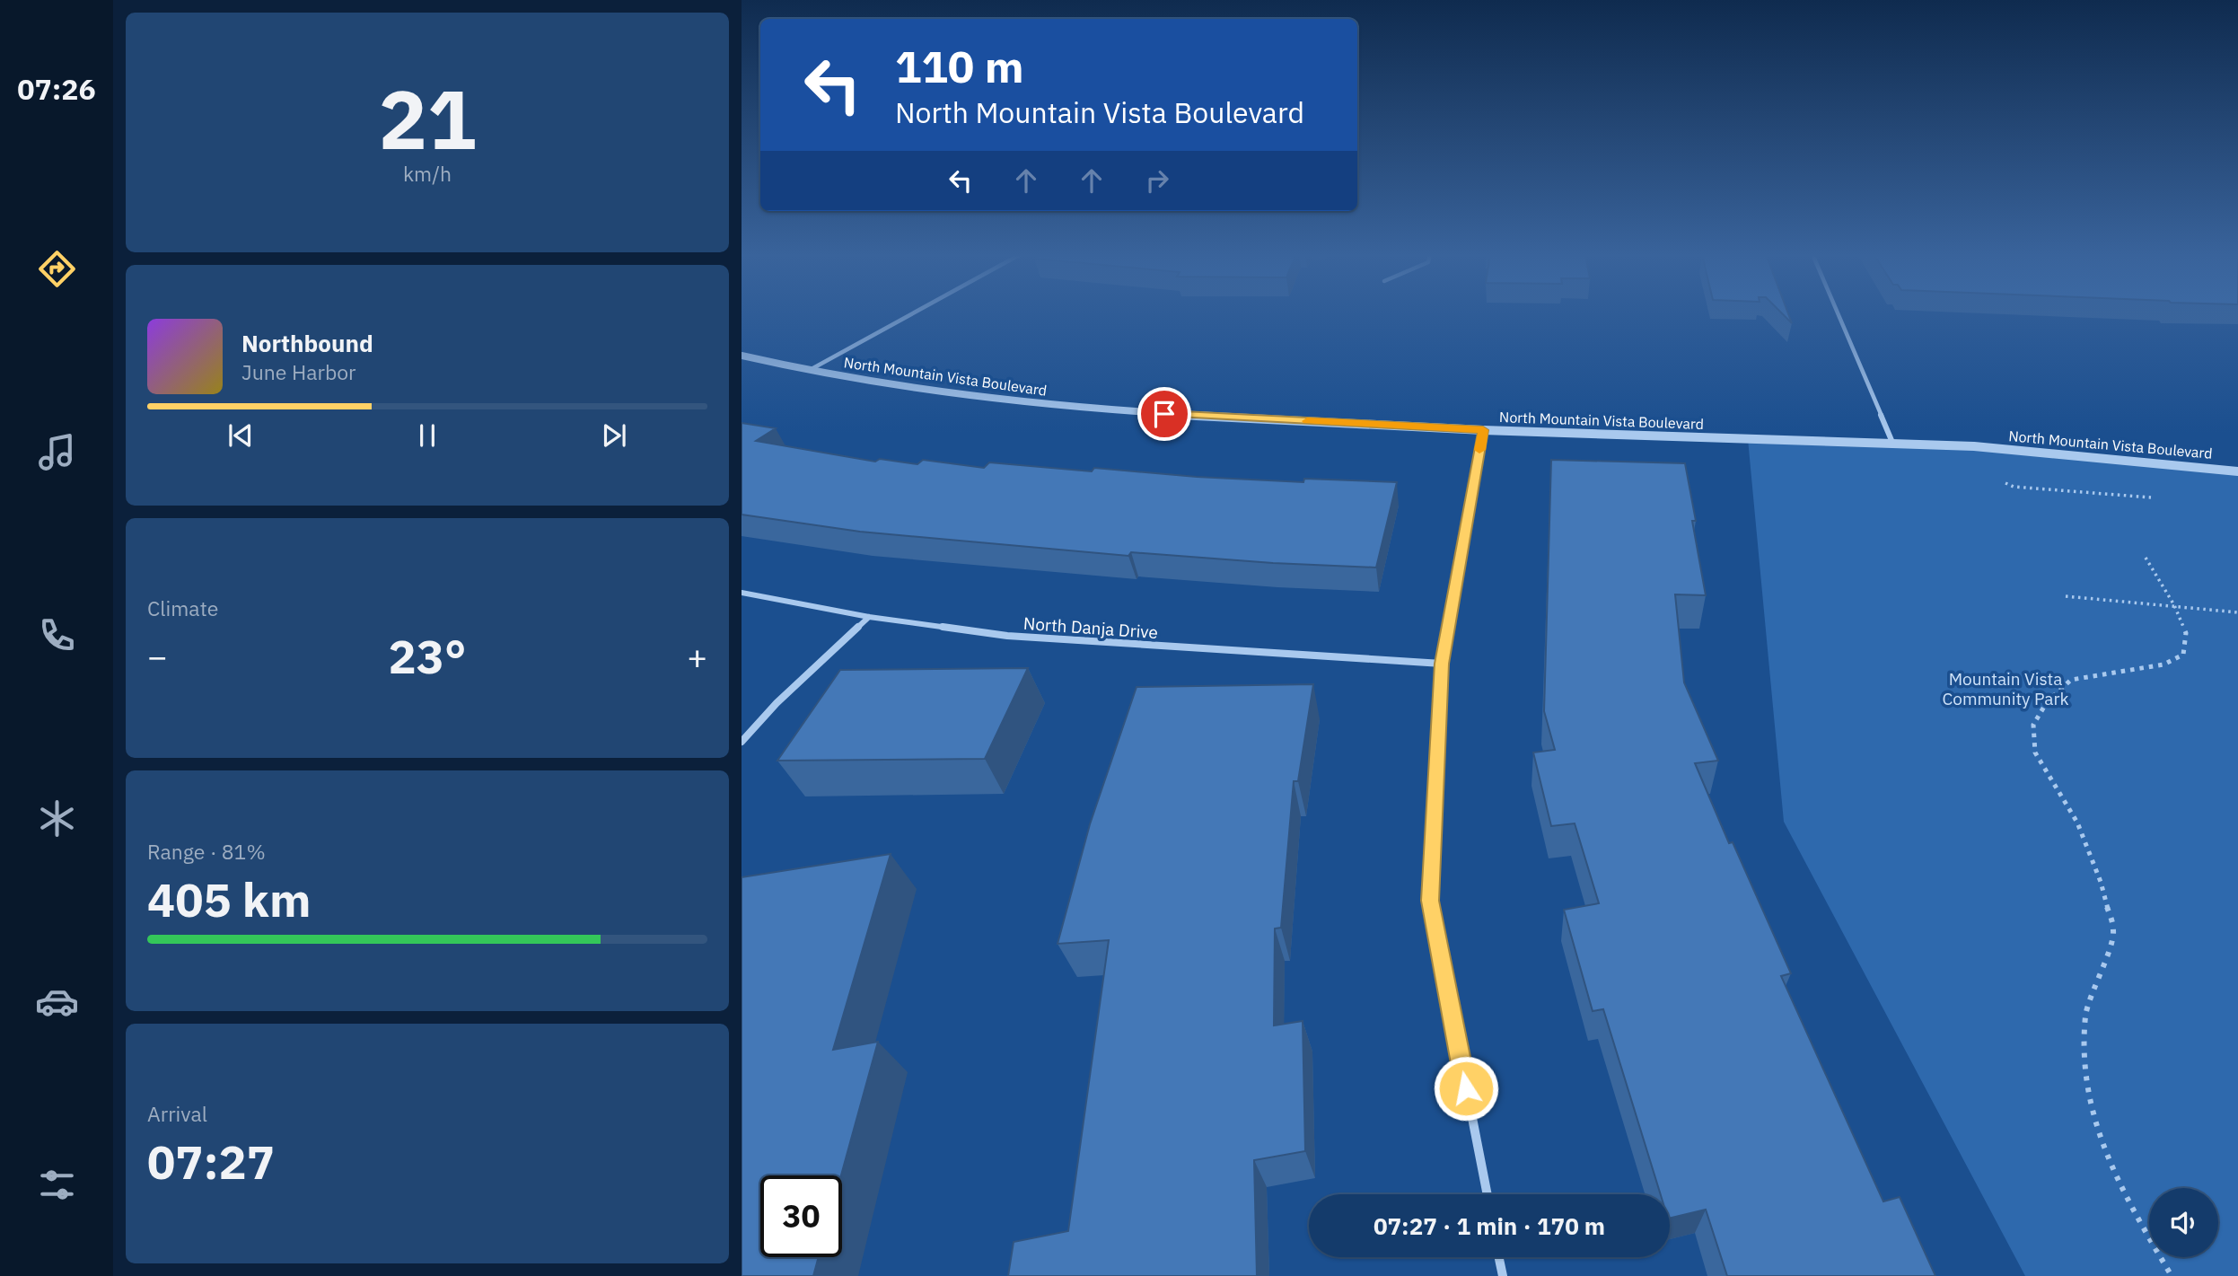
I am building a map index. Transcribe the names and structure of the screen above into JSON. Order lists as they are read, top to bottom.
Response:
{
  "streets": {
    "street": ["North Mountain Vista Boulevard", "North Danja Drive"]
  },
  "parks": ["Mountain Vista Community Park"],
  "page": {
    "tabs": "07:26",
    "tile": [
      ["21", "km/h"],
      "Climate",
      ["Range · 81%", "405 km"],
      ["Arrival", "07:27"]
    ],
    "turn": ["110 m", "North Mountain Vista Boulevard"],
    "song": ["Northbound", "June Harbor"],
    "heat": ["−", "23°", "+"],
    "limit": "30",
    "trip": "07:27 · 1 min · 170 m"
  }
}
